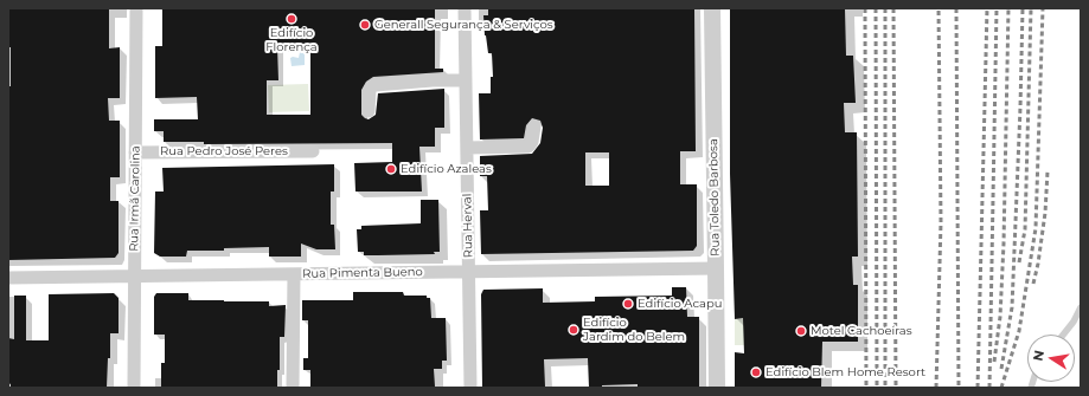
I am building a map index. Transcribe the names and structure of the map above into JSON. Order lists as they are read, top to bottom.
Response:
{
  "streets": {
    "street": [
      "Rua Pedro José Peres",
      "Rua Toledo Barbosa",
      "Rua Irmã Carolina",
      "Rua Herval",
      "Rua Pimenta Bueno"
    ]
  },
  "crossings": [
    ["Rua Pedro José Peres", "Rua Irmã Carolina"],
    ["Rua Toledo Barbosa", "Rua Pimenta Bueno"],
    ["Rua Irmã Carolina", "Rua Pimenta Bueno"],
    ["Rua Herval", "Rua Pimenta Bueno"]
  ],
  "places": [
    "Edifício Florença",
    "Generall Segurança & Serviços",
    "Edifício Azaleas",
    "Edifício Acapu",
    "Edifício Jardim do Belem",
    "Motel Cachoeiras",
    "Edifício Blem Home Resort"
  ],
  "north": "left"
}
